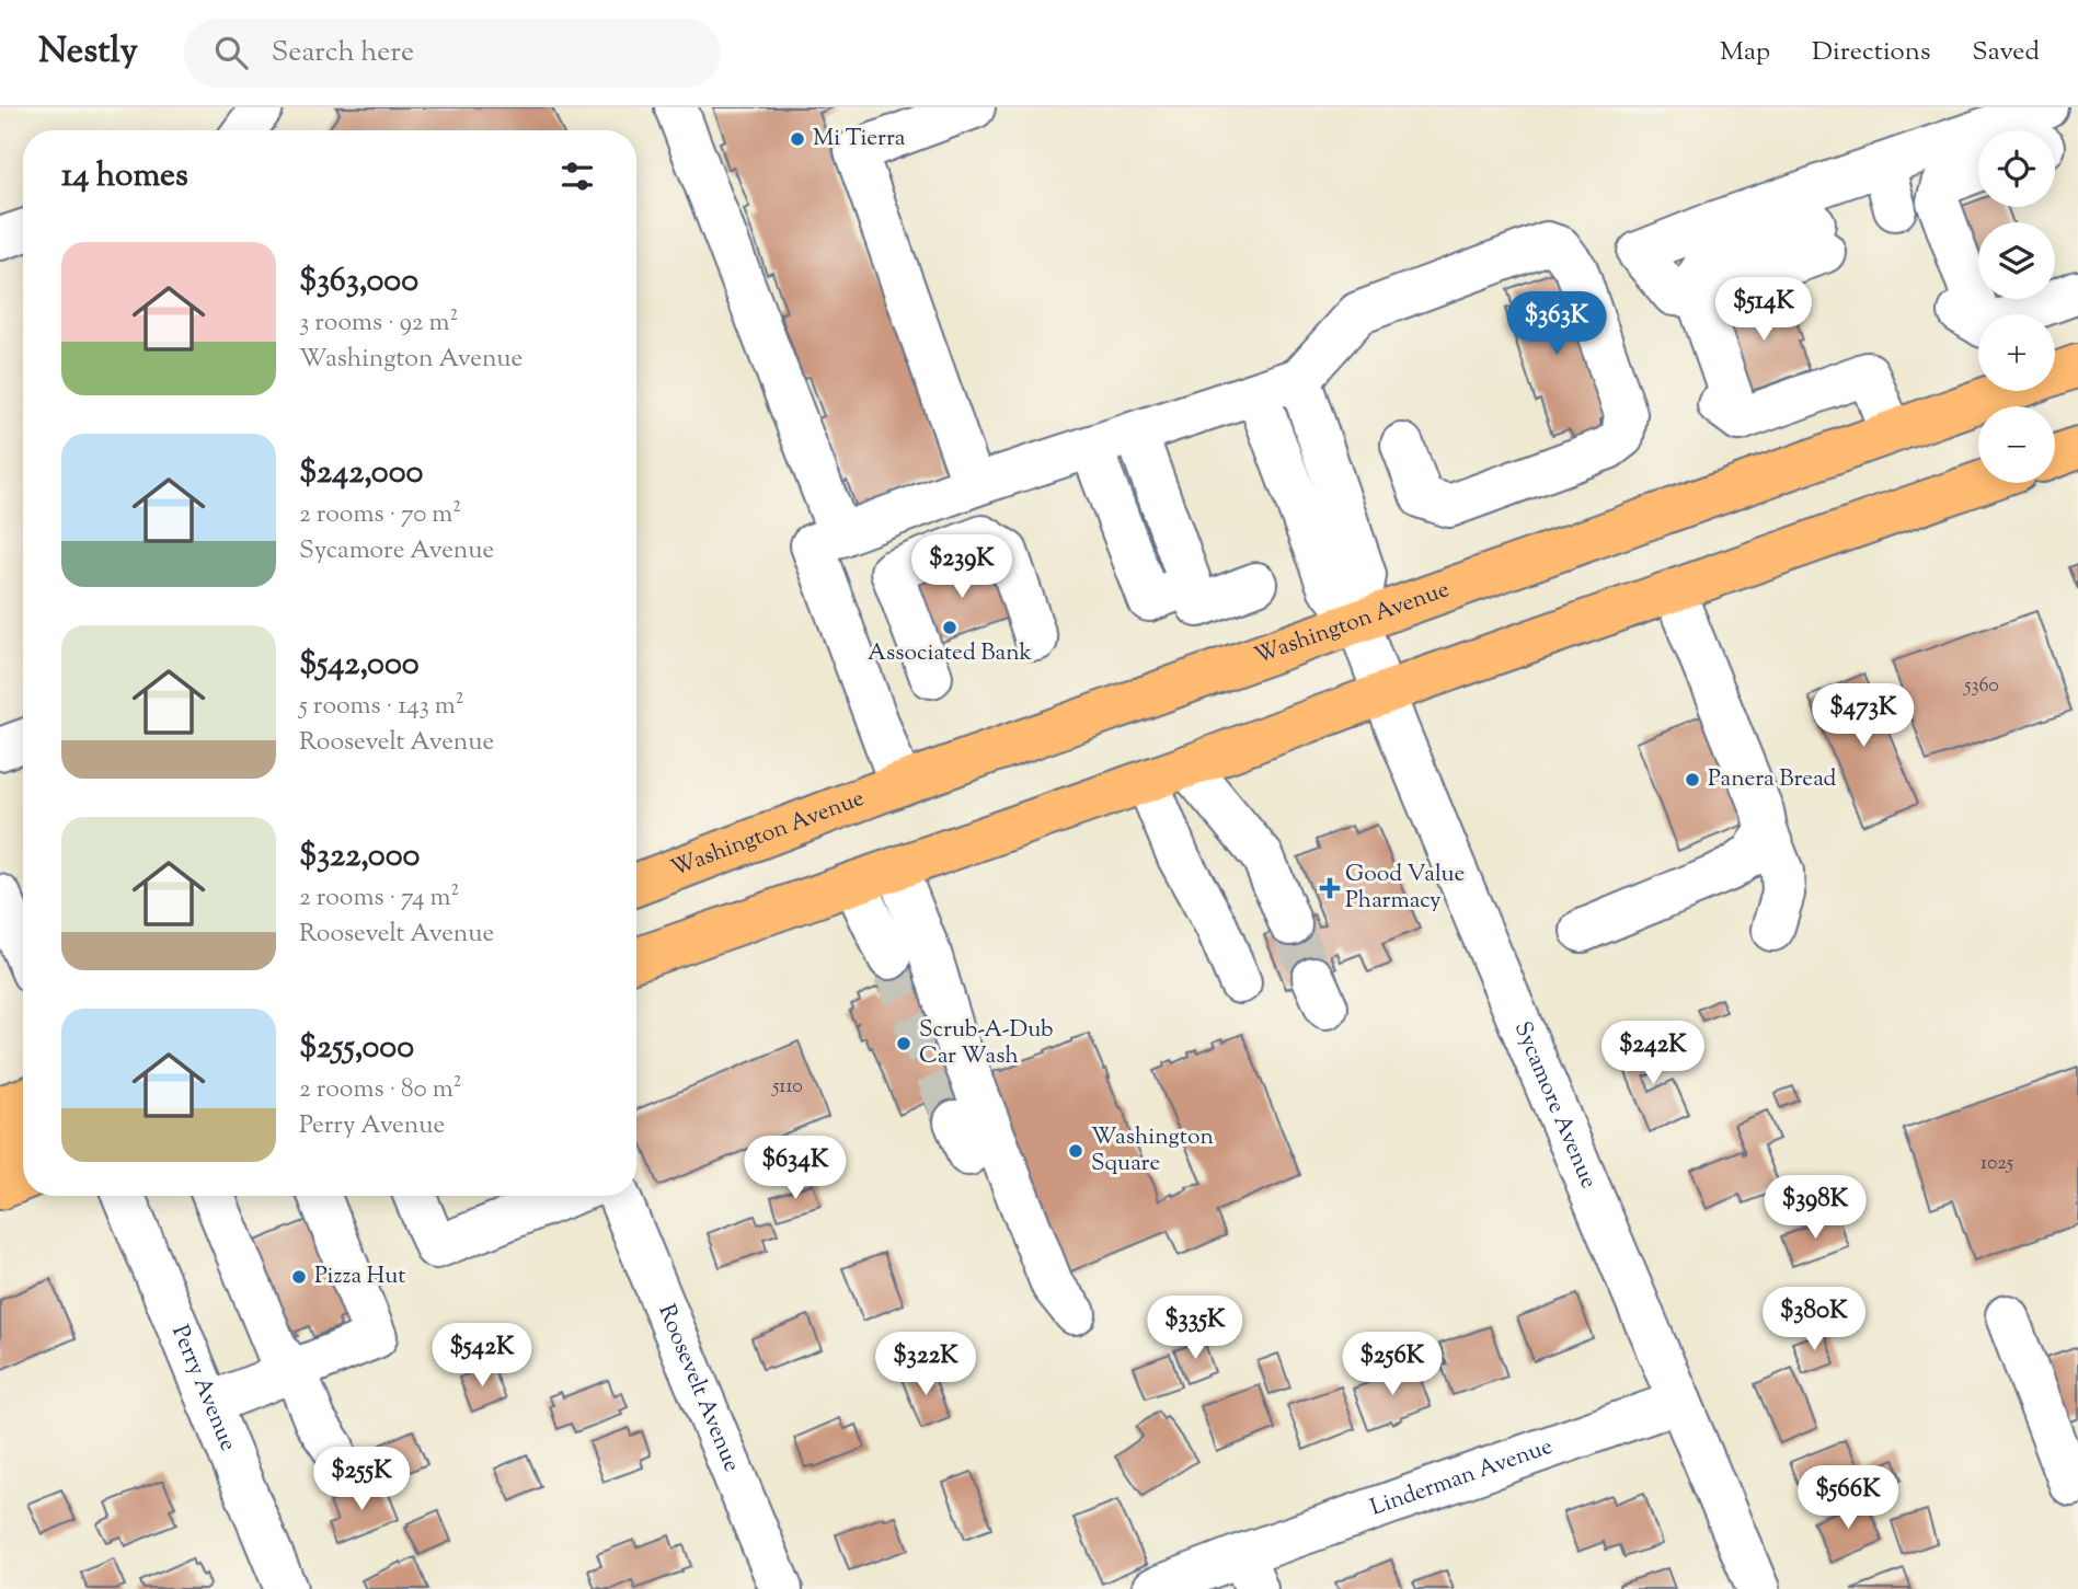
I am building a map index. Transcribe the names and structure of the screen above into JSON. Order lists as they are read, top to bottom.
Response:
{
  "streets": {
    "main road": ["Washington Avenue"],
    "street": [
      "Sycamore Avenue",
      "Perry Avenue",
      "Roosevelt Avenue",
      "Linderman Avenue"
    ]
  },
  "crossings": [
    ["Washington Avenue", "Sycamore Avenue"],
    ["Sycamore Avenue", "Linderman Avenue"]
  ],
  "places": {
    "other": [
      "Mi Tierra",
      "Associated Bank",
      "Panera Bread",
      "Scrub-A-Dub Car Wash",
      "Washington Square",
      "Pizza Hut"
    ],
    "health": ["Good Value Pharmacy"]
  },
  "house_numbers": ["5360", "5110", "1025"],
  "page": {
    "header": "Nestly",
    "search": "Search here",
    "nav": ["Map", "Directions", "Saved"],
    "map_buttons": ["+", "−"],
    "heading": "14 homes",
    "list": [
      {
        "name": "$363,000",
        "note": "3 rooms · 92 m² · Washington Avenue"
      },
      {
        "name": "$242,000",
        "note": "2 rooms · 70 m² · Sycamore Avenue"
      },
      {
        "name": "$542,000",
        "note": "5 rooms · 143 m² · Roosevelt Avenue"
      },
      {
        "name": "$322,000",
        "note": "2 rooms · 74 m² · Roosevelt Avenue"
      },
      {
        "name": "$255,000",
        "note": "2 rooms · 80 m² · Perry Avenue"
      }
    ],
    "price": [
      "$514K",
      "$363K",
      "$239K",
      "$473K",
      "$242K",
      "$634K",
      "$398K",
      "$380K",
      "$335K",
      "$542K",
      "$322K",
      "$256K",
      "$255K",
      "$566K"
    ]
  }
}
